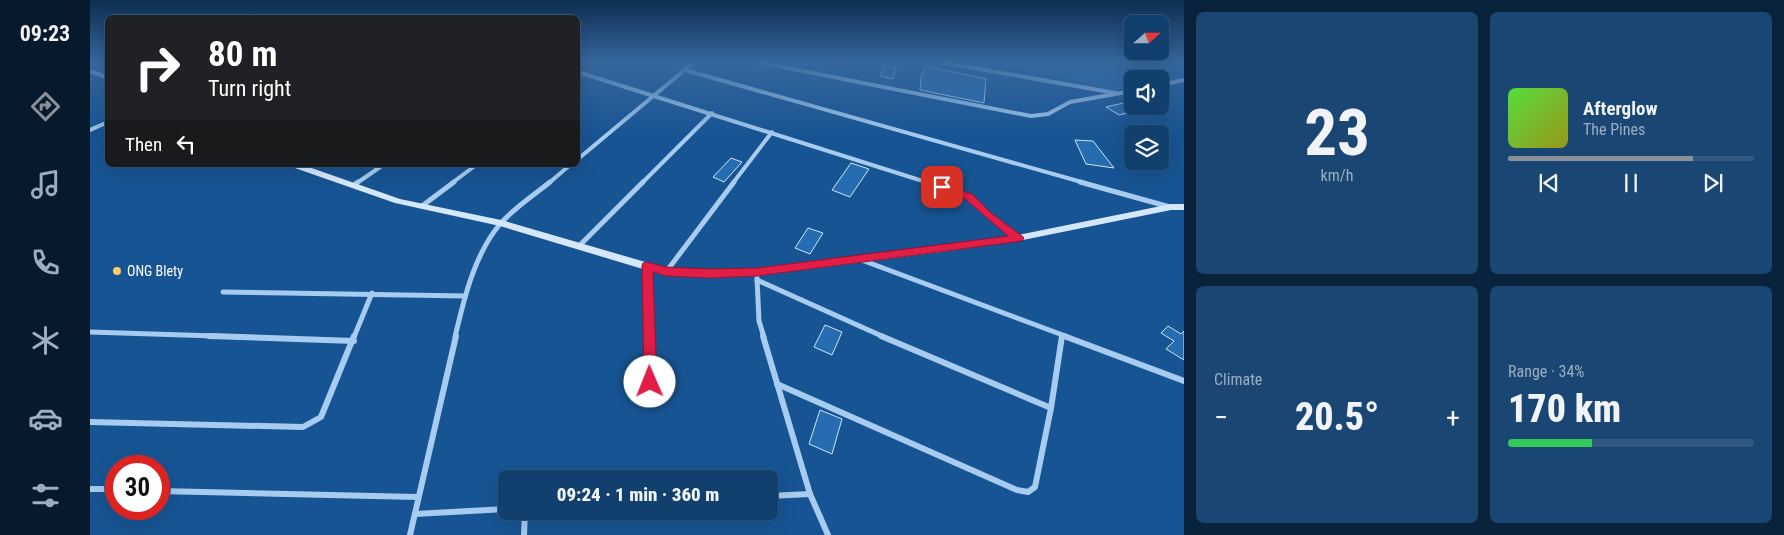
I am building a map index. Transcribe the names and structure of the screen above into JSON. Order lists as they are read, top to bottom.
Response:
{
  "places": ["ONG Blety"],
  "north": "right",
  "page": {
    "tabs": "09:23",
    "tile": [
      ["23", "km/h"],
      "Climate",
      ["Range · 34%", "170 km"]
    ],
    "turn": ["80 m", "Turn right"],
    "song": ["Afterglow", "The Pines"],
    "then": "Then",
    "heat": ["−", "20.5°", "+"],
    "limit": "30",
    "trip": "09:24 · 1 min · 360 m"
  }
}
